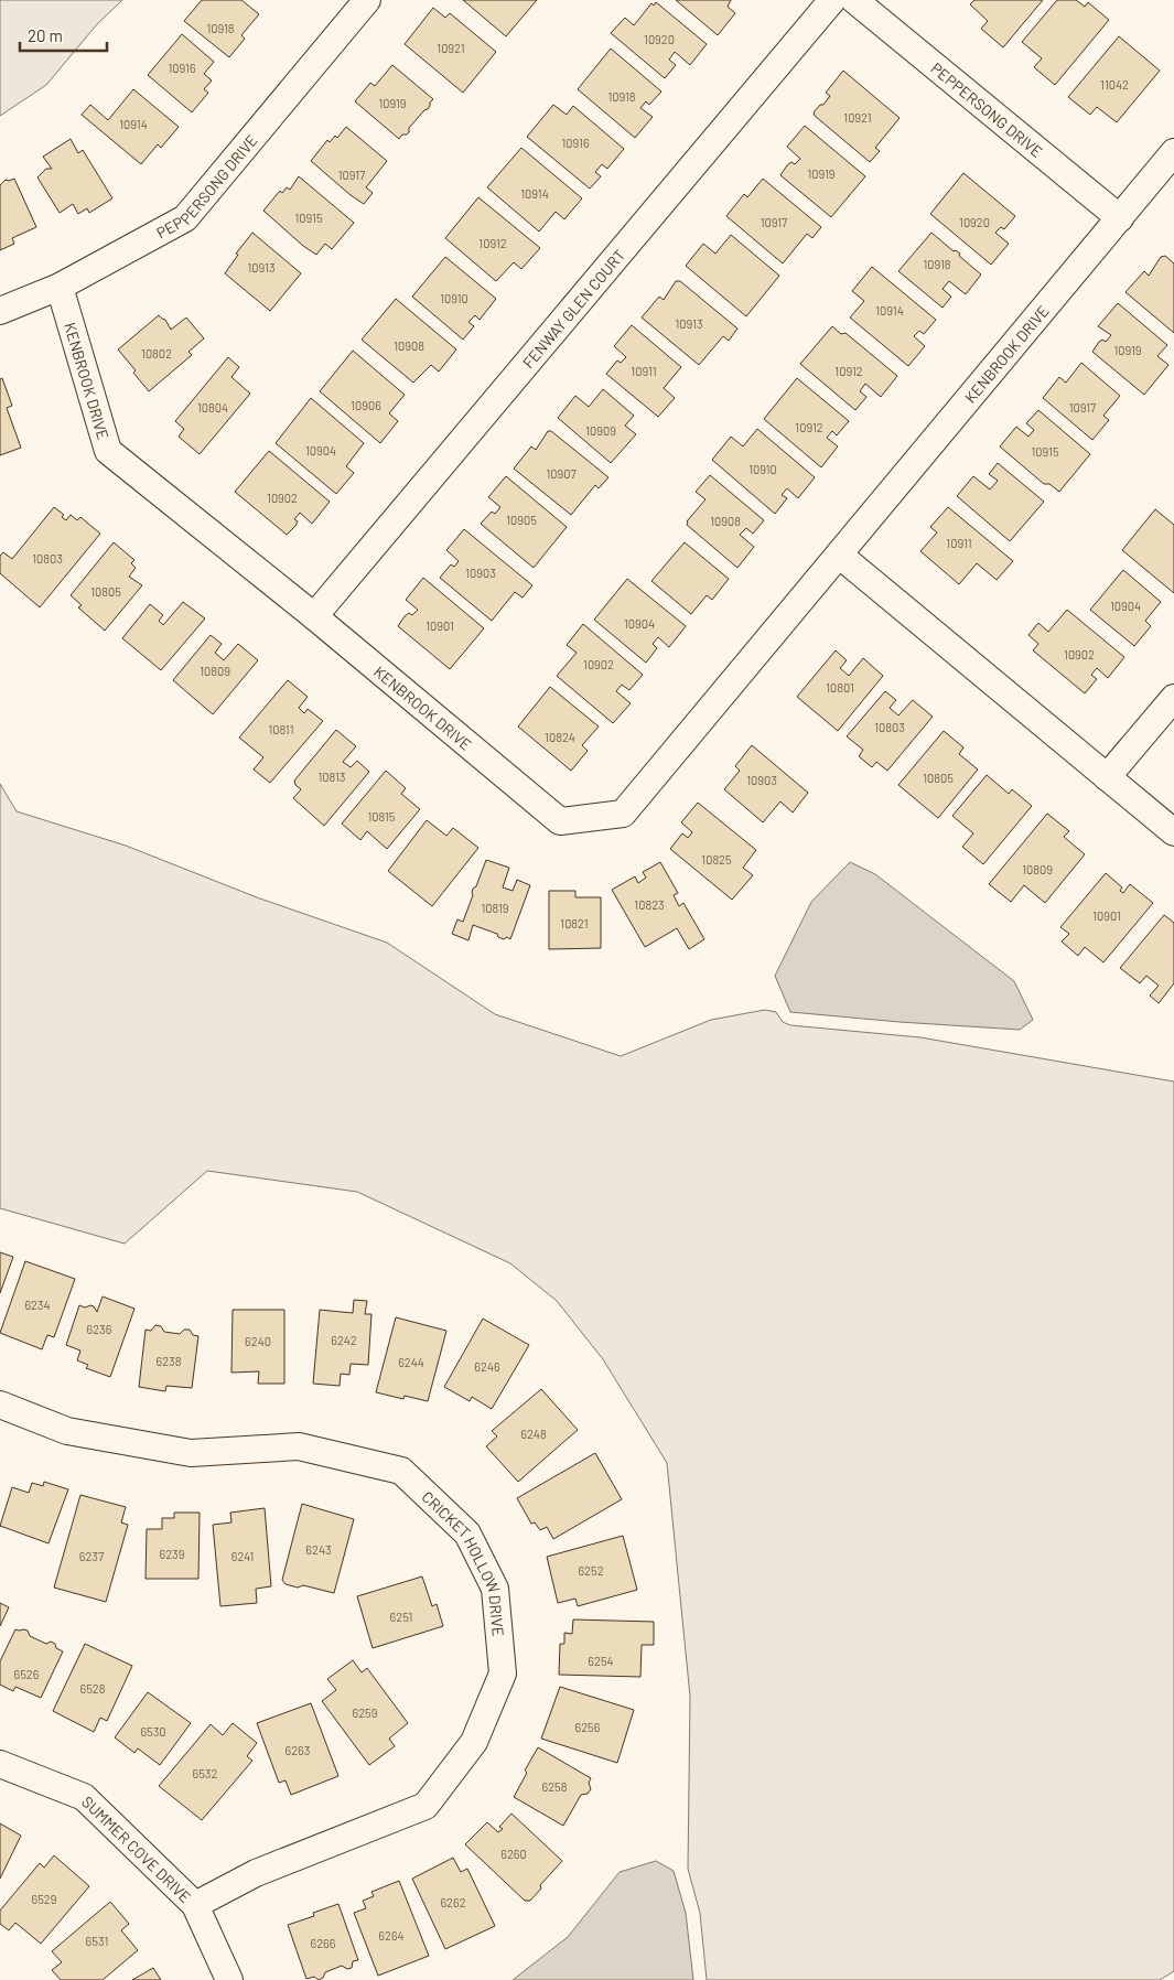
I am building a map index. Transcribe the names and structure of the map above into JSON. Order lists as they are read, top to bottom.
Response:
{
  "streets": {
    "street": [
      "PEPPERSONG DRIVE",
      "FENWAY GLEN COURT",
      "KENBROOK DRIVE",
      "CRICKET HOLLOW DRIVE",
      "SUMMER COVE DRIVE"
    ]
  },
  "crossings": [
    ["PEPPERSONG DRIVE", "KENBROOK DRIVE"],
    ["FENWAY GLEN COURT", "KENBROOK DRIVE"],
    ["CRICKET HOLLOW DRIVE", "SUMMER COVE DRIVE"]
  ],
  "house_numbers": [
    "10918",
    "10920",
    "10921",
    "10916",
    "11042",
    "10918",
    "10919",
    "10921",
    "10914",
    "10916",
    "10919",
    "10917",
    "10914",
    "10915",
    "10917",
    "10920",
    "10912",
    "10918",
    "10913",
    "10910",
    "10914",
    "10913",
    "10908",
    "10919",
    "10802",
    "10911",
    "10912",
    "10906",
    "10804",
    "10917",
    "10912",
    "10909",
    "10904",
    "10915",
    "10910",
    "10907",
    "10902",
    "10905",
    "10908",
    "10911",
    "10803",
    "10903",
    "10805",
    "10904",
    "10904",
    "10901",
    "10902",
    "10902",
    "10809",
    "10801",
    "10803",
    "10811",
    "10824",
    "10813",
    "10805",
    "10903",
    "10815",
    "10825",
    "10809",
    "10823",
    "10819",
    "10901",
    "10821",
    "6234",
    "6236",
    "6242",
    "6240",
    "6238",
    "6244",
    "6246",
    "6248",
    "6243",
    "6239",
    "6237",
    "6241",
    "6252",
    "6251",
    "6254",
    "6526",
    "6528",
    "6259",
    "6256",
    "6530",
    "6263",
    "6532",
    "6258",
    "6260",
    "6529",
    "6262",
    "6264",
    "6531",
    "6266"
  ],
  "scale_bar": "20 m"
}
